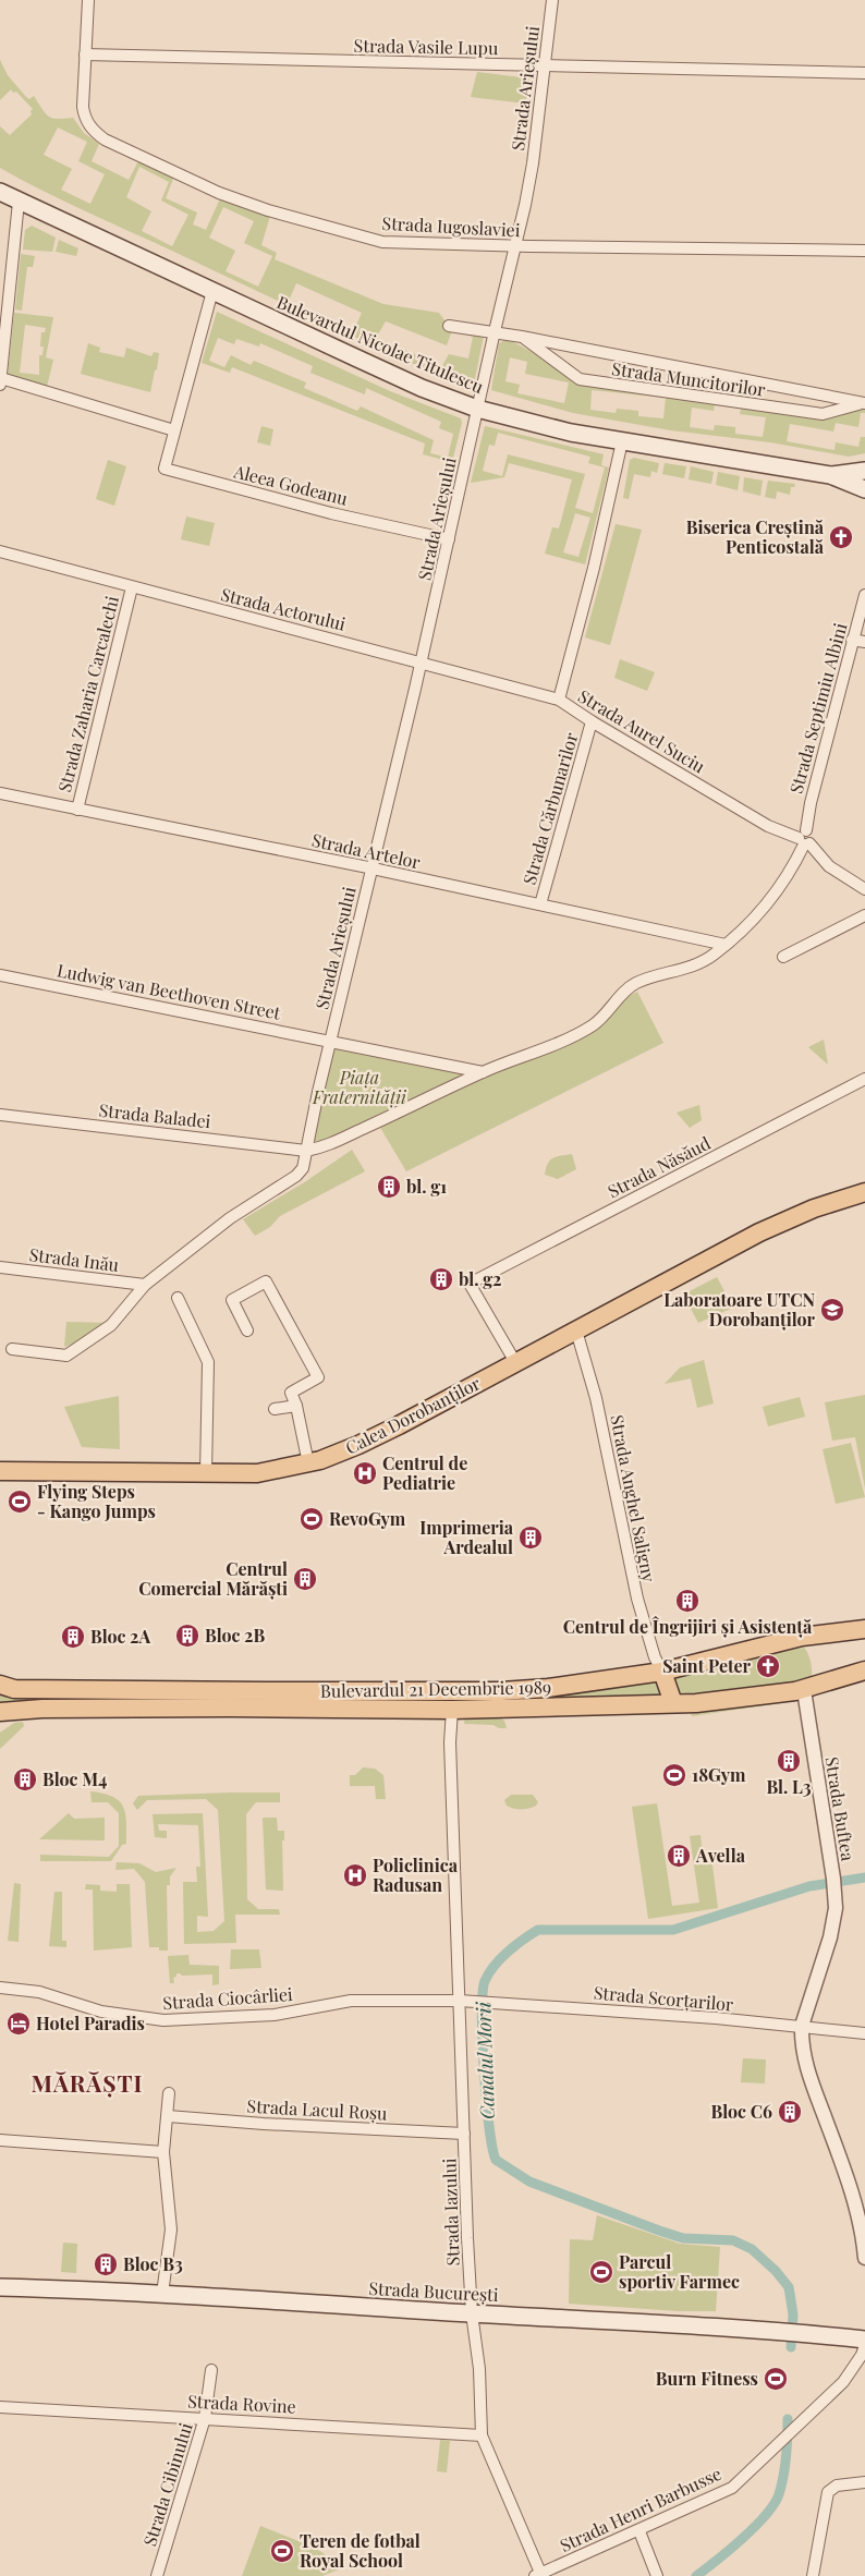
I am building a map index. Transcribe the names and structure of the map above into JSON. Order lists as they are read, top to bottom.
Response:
{
  "streets": {
    "main road": [
      "Bulevardul Nicolae Titulescu",
      "Calea Dorobanților",
      "Bulevardul 21 Decembrie 1989",
      "Strada București"
    ],
    "street": [
      "Strada Vasile Lupu",
      "Strada Arieșului",
      "Strada Iugoslaviei",
      "Strada Muncitorilor",
      "Aleea Godeanu",
      "Strada Actorului",
      "Strada Zaharia Carcalechi",
      "Strada Septimiu Albini",
      "Strada Aurel Suciu",
      "Strada Cărbunarilor",
      "Strada Artelor",
      "Ludwig van Beethoven Street",
      "Strada Baladei",
      "Strada Năsăud",
      "Strada Inău",
      "Strada Anghel Saligny",
      "Strada Buftea",
      "Strada Ciocârliei",
      "Strada Scorțarilor",
      "Strada Lacul Roșu",
      "Strada Iazului",
      "Strada Rovine",
      "Strada Cibinului",
      "Strada Henri Barbusse"
    ]
  },
  "crossings": [
    ["Strada Vasile Lupu", "Strada Arieșului"],
    ["Strada Vasile Lupu", "Strada Iugoslaviei"],
    ["Strada Arieșului", "Strada Iugoslaviei"],
    ["Strada Arieșului", "Bulevardul Nicolae Titulescu"],
    ["Strada Arieșului", "Strada Muncitorilor"],
    ["Strada Arieșului", "Aleea Godeanu"],
    ["Strada Arieșului", "Strada Actorului"],
    ["Strada Arieșului", "Strada Artelor"],
    ["Strada Arieșului", "Ludwig van Beethoven Street"],
    ["Bulevardul Nicolae Titulescu", "Aleea Godeanu"],
    ["Bulevardul Nicolae Titulescu", "Strada Aurel Suciu"],
    ["Strada Actorului", "Strada Zaharia Carcalechi"],
    ["Strada Actorului", "Strada Aurel Suciu"],
    ["Strada Zaharia Carcalechi", "Strada Artelor"],
    ["Strada Septimiu Albini", "Strada Aurel Suciu"],
    ["Strada Aurel Suciu", "Strada Cărbunarilor"],
    ["Strada Cărbunarilor", "Strada Artelor"],
    ["Strada Năsăud", "Calea Dorobanților"],
    ["Calea Dorobanților", "Strada Anghel Saligny"],
    ["Strada Anghel Saligny", "Bulevardul 21 Decembrie 1989"],
    ["Bulevardul 21 Decembrie 1989", "Strada Buftea"],
    ["Bulevardul 21 Decembrie 1989", "Strada Iazului"],
    ["Strada Buftea", "Strada Scorțarilor"],
    ["Strada Ciocârliei", "Strada Scorțarilor"],
    ["Strada Ciocârliei", "Strada Iazului"],
    ["Strada Scorțarilor", "Strada Iazului"],
    ["Strada Lacul Roșu", "Strada Iazului"],
    ["Strada Iazului", "Strada București"],
    ["Strada Iazului", "Strada Rovine"],
    ["Strada Iazului", "Strada Henri Barbusse"],
    ["Strada Rovine", "Strada Cibinului"]
  ],
  "districts": ["MĂRĂȘTI"],
  "water": ["Canalul Morii"],
  "parks": ["Piața Fraternității"],
  "places": {
    "church": ["Biserica Creștină Penticostală", "Saint Peter"],
    "building": [
      "bl. g1",
      "bl. g2",
      "Imprimeria Ardealul",
      "Centrul Comercial Mărăști",
      "Centrul de Îngrijiri și Asistență",
      "Bloc 2B",
      "Bloc 2A",
      "Bl. L3",
      "Bloc M4",
      "Avella",
      "Bloc C6",
      "Bloc B3"
    ],
    "school or university": ["Laboratoare UTCN Dorobanților"],
    "hospital": ["Centrul de Pediatrie", "Policlinica Radusan"],
    "sports": [
      "Flying Steps - Kango Jumps",
      "RevoGym",
      "18Gym",
      "Parcul sportiv Farmec",
      "Burn Fitness",
      "Teren de fotbal Royal School"
    ],
    "hotel": ["Hotel Paradis"]
  }
}
